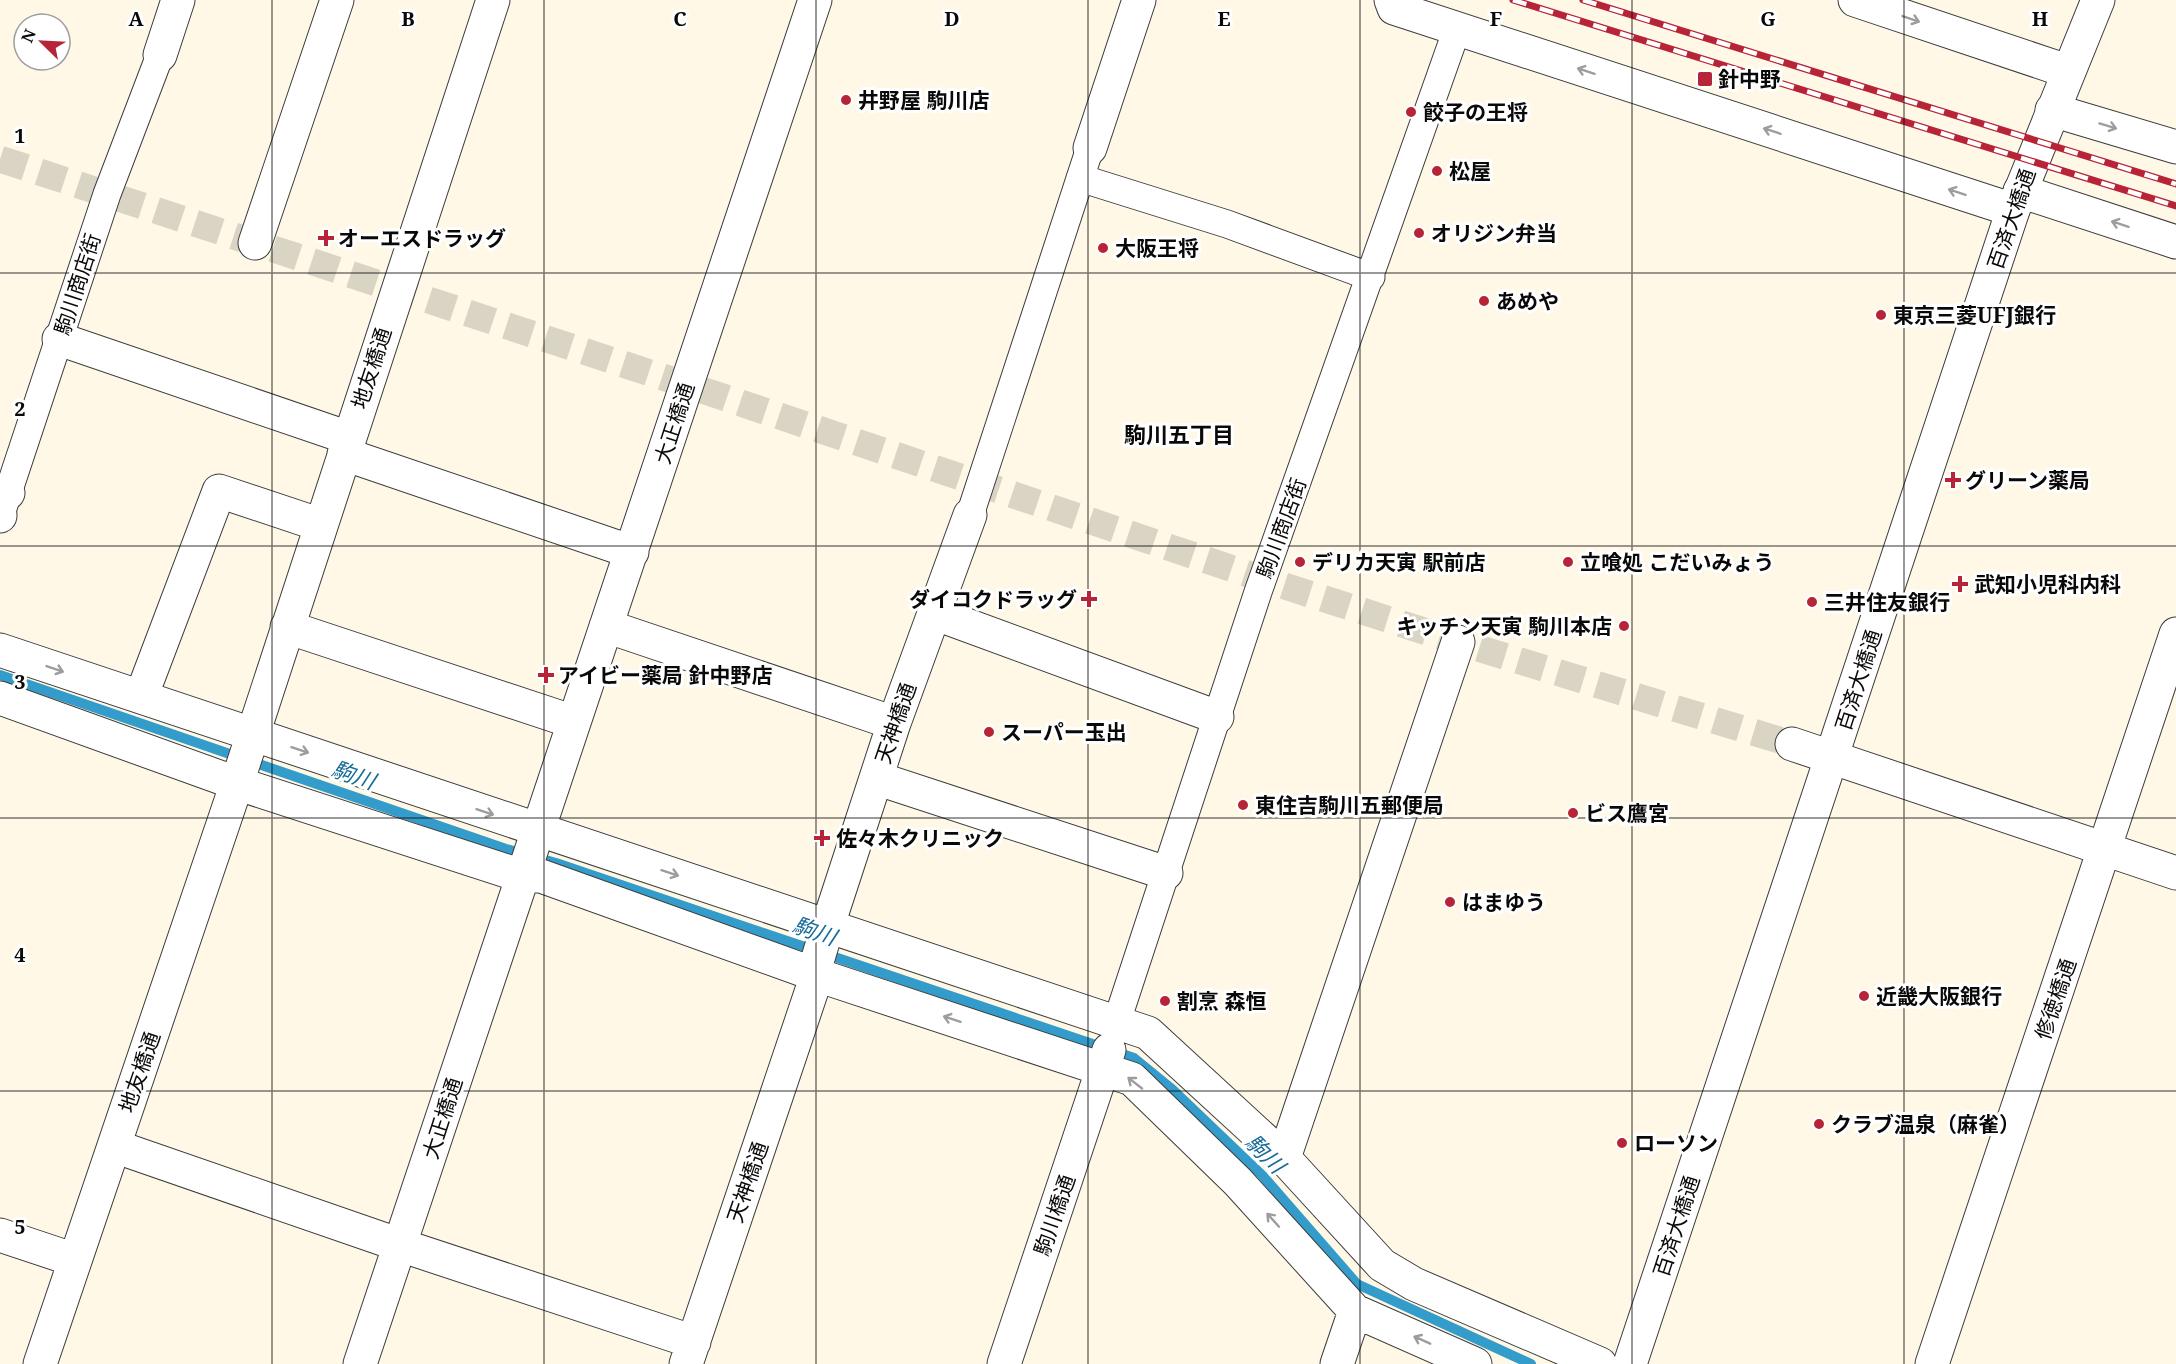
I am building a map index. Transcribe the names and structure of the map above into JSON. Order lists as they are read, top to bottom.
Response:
{
  "streets": {
    "street": [
      "百済大橋通",
      "駒川商店街",
      "地友橋通",
      "大正橋通",
      "天神橋通",
      "修徳橋通",
      "駒川橋通"
    ]
  },
  "crossings": [
    ["駒川商店街", "駒川橋通"]
  ],
  "districts": ["駒川五丁目"],
  "water": ["駒川"],
  "places": {
    "transit": ["針中野"],
    "other": [
      "井野屋 駒川店",
      "餃子の王将",
      "松屋",
      "オリジン弁当",
      "大阪王将",
      "あめや",
      "東京三菱UFJ銀行",
      "デリカ天寅 駅前店",
      "立喰処 こだいみょう",
      "三井住友銀行",
      "キッチン天寅 駒川本店",
      "スーパー玉出",
      "東住吉駒川五郵便局",
      "ビス鷹宮",
      "はまゆう",
      "近畿大阪銀行",
      "割烹 森恒",
      "クラブ温泉（麻雀）",
      "ローソン"
    ],
    "health": [
      "オーエスドラッグ",
      "グリーン薬局",
      "武知小児科内科",
      "ダイコクドラッグ",
      "アイビー薬局 針中野店",
      "佐々木クリニック"
    ]
  },
  "north": "top left",
  "grid": {
    "columns": [
      "A",
      "B",
      "C",
      "D",
      "E",
      "F",
      "G",
      "H"
    ],
    "rows": [
      "1",
      "2",
      "3",
      "4",
      "5"
    ]
  }
}
